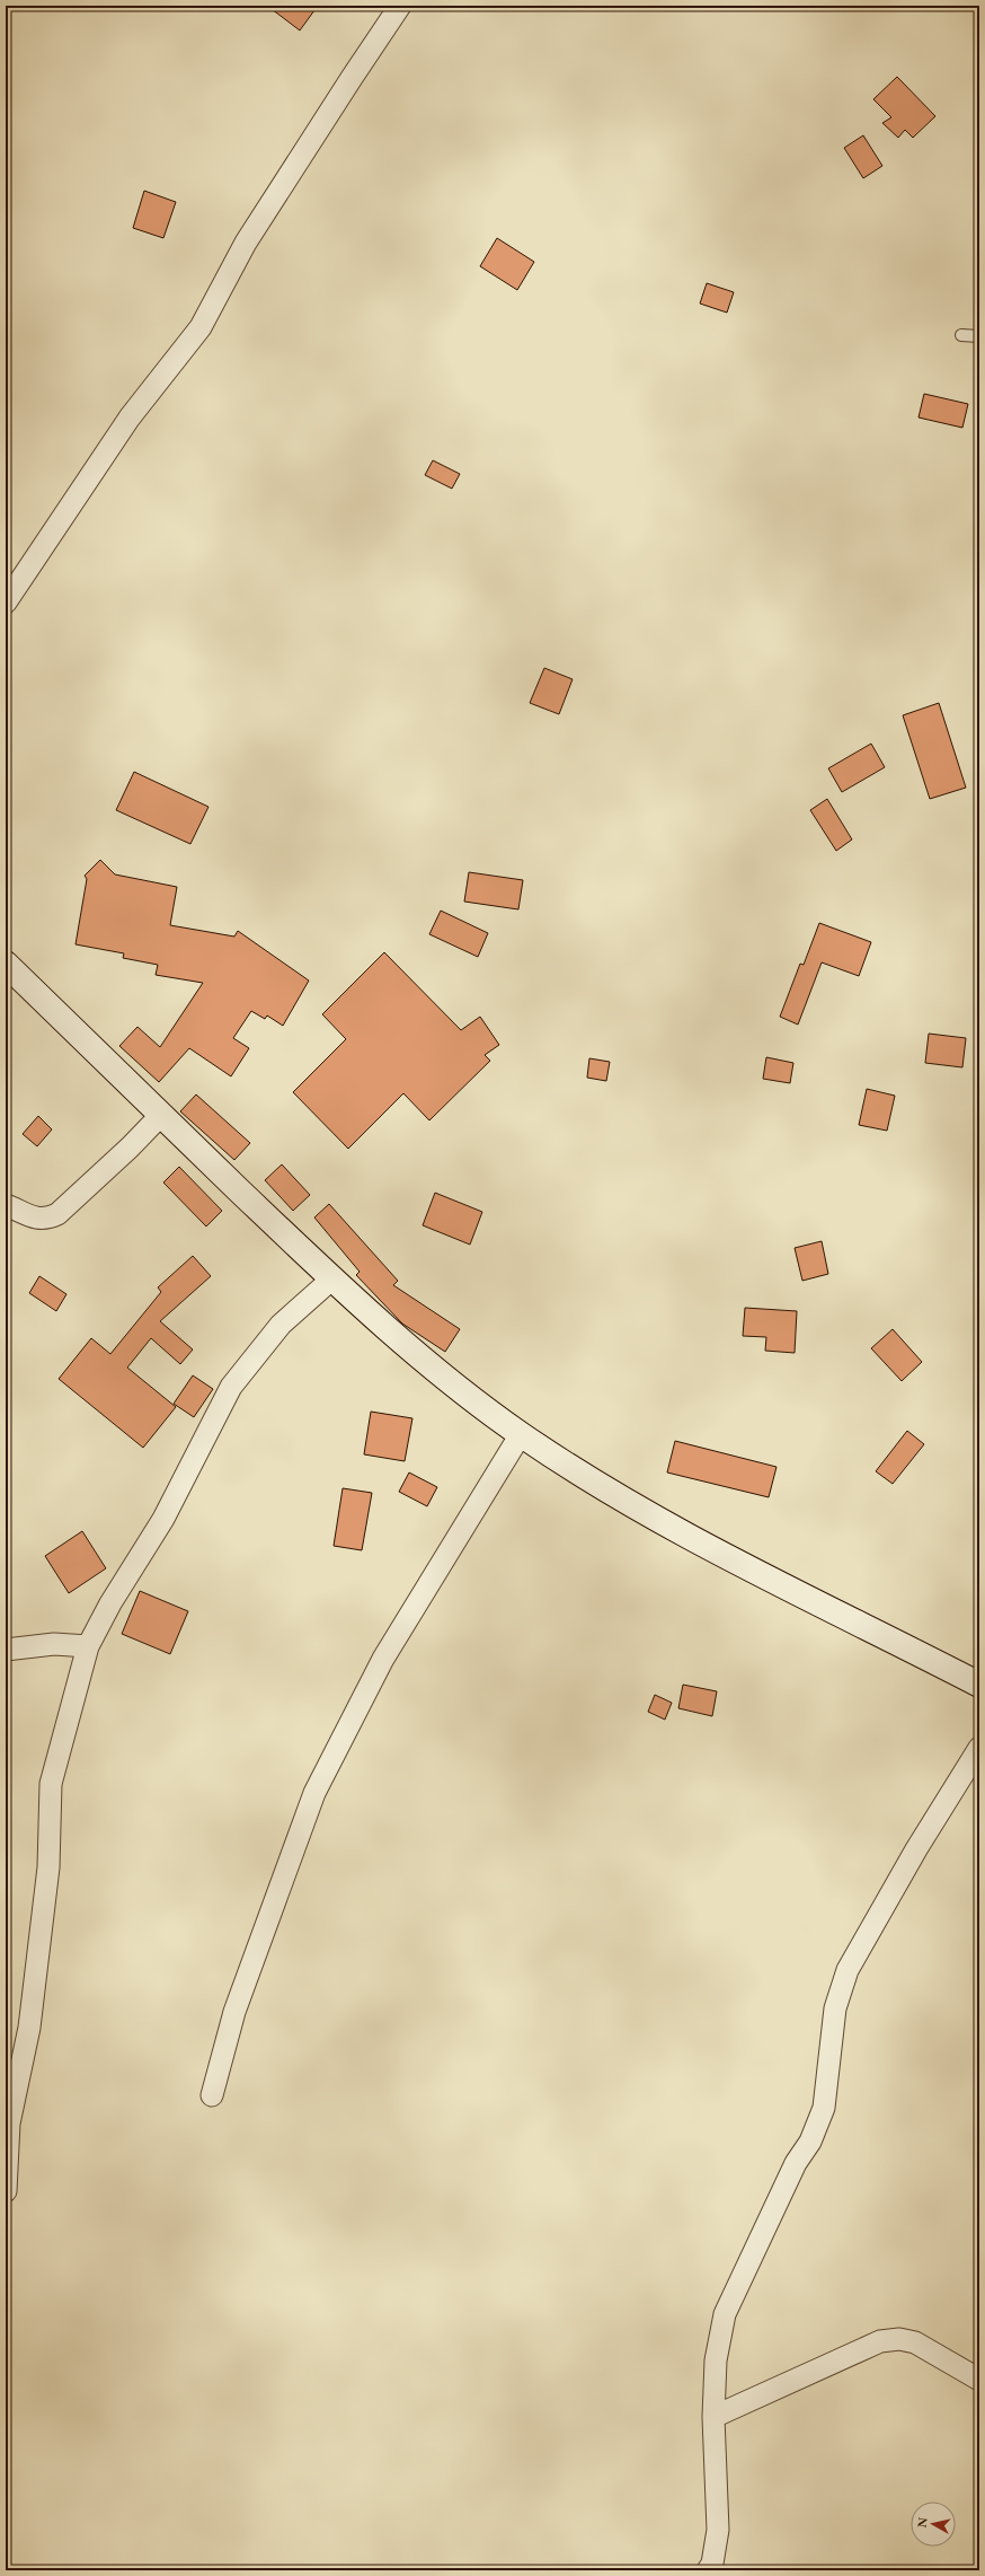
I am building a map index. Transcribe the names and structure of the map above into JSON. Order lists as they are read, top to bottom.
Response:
{
  "north": "left"
}
